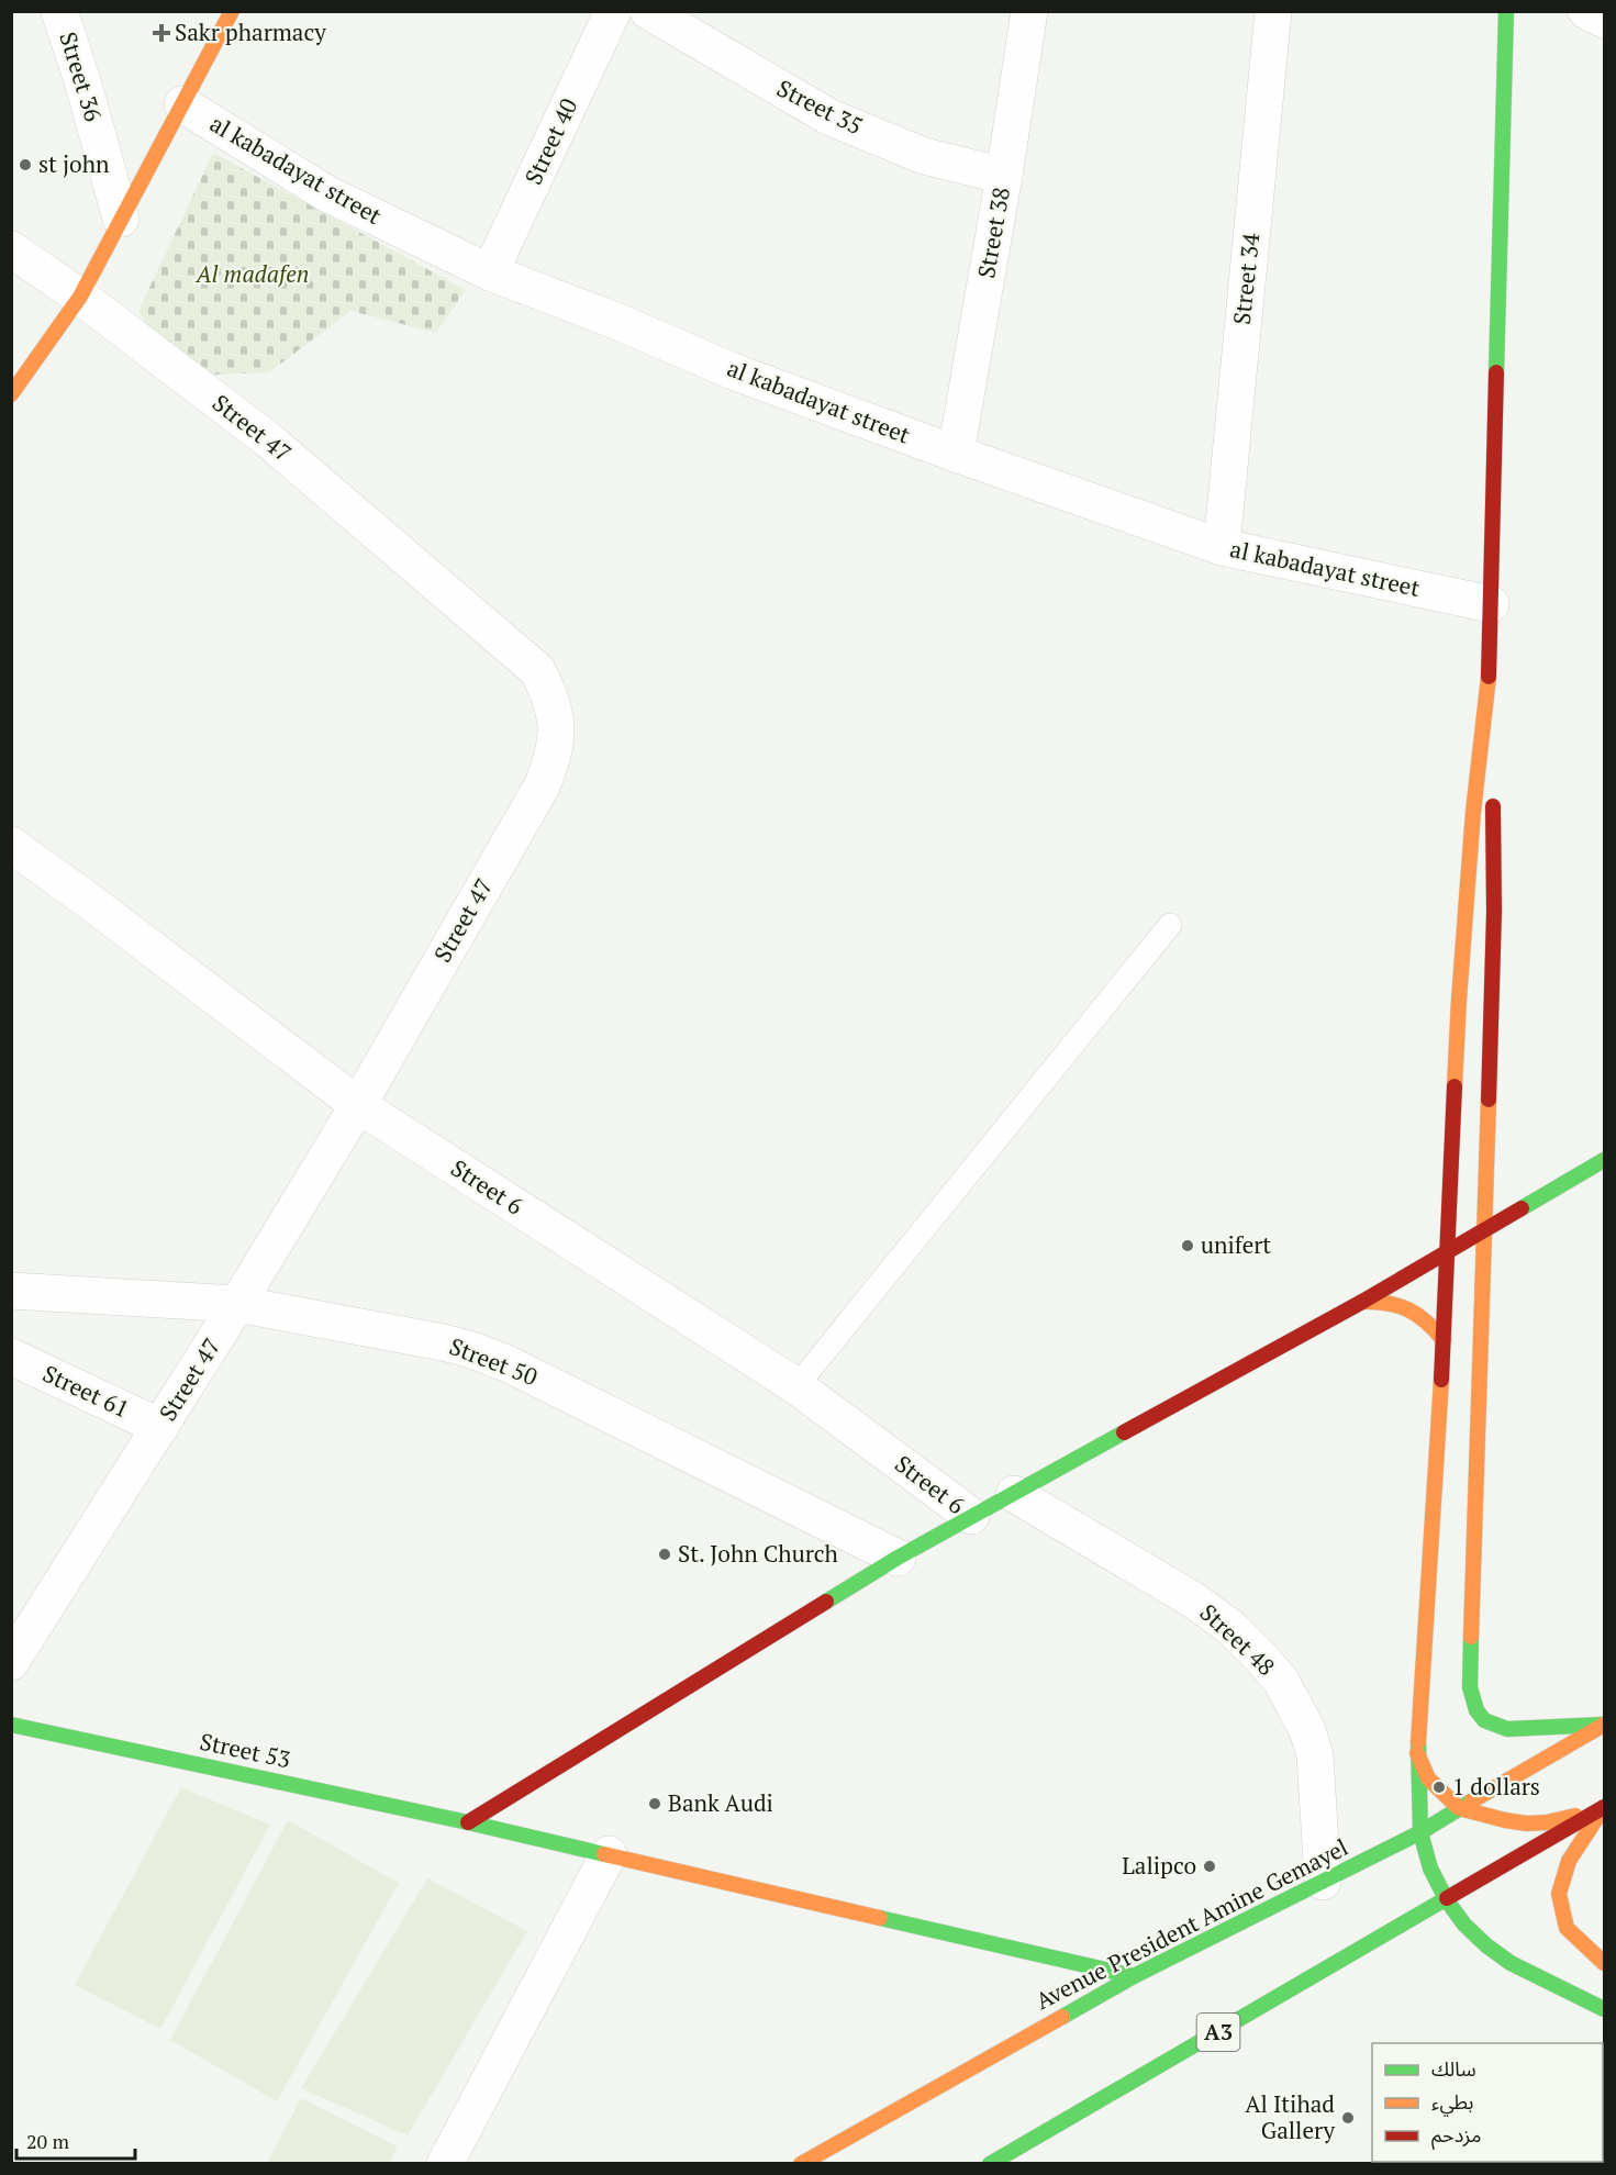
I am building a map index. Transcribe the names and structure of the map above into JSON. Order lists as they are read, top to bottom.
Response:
{
  "streets": {
    "main road": ["Street 53", "Avenue President Amine Gemayel", "A3"],
    "street": [
      "Street 36",
      "Street 35",
      "Street 40",
      "al kabadayat street",
      "Street 38",
      "Street 34",
      "Street 47",
      "Street 6",
      "Street 50",
      "Street 61",
      "Street 48"
    ]
  },
  "crossings": [
    ["Street 35", "Street 38"],
    ["Street 40", "al kabadayat street"],
    ["al kabadayat street", "Street 38"],
    ["al kabadayat street", "Street 34"],
    ["Street 47", "Street 6"],
    ["Street 47", "Street 50"],
    ["Street 47", "Street 61"],
    ["Street 48", "Avenue President Amine Gemayel"],
    ["Street 53", "Avenue President Amine Gemayel"]
  ],
  "parks": ["Al madafen"],
  "places": {
    "health": ["Sakr pharmacy"],
    "other": [
      "st john",
      "unifert",
      "St. John Church",
      "1 dollars",
      "Bank Audi",
      "Lalipco",
      "Al Itihad Gallery"
    ]
  },
  "legend": ["سالك", "بطيء", "مزدحم"],
  "scale_bar": "20 m"
}
